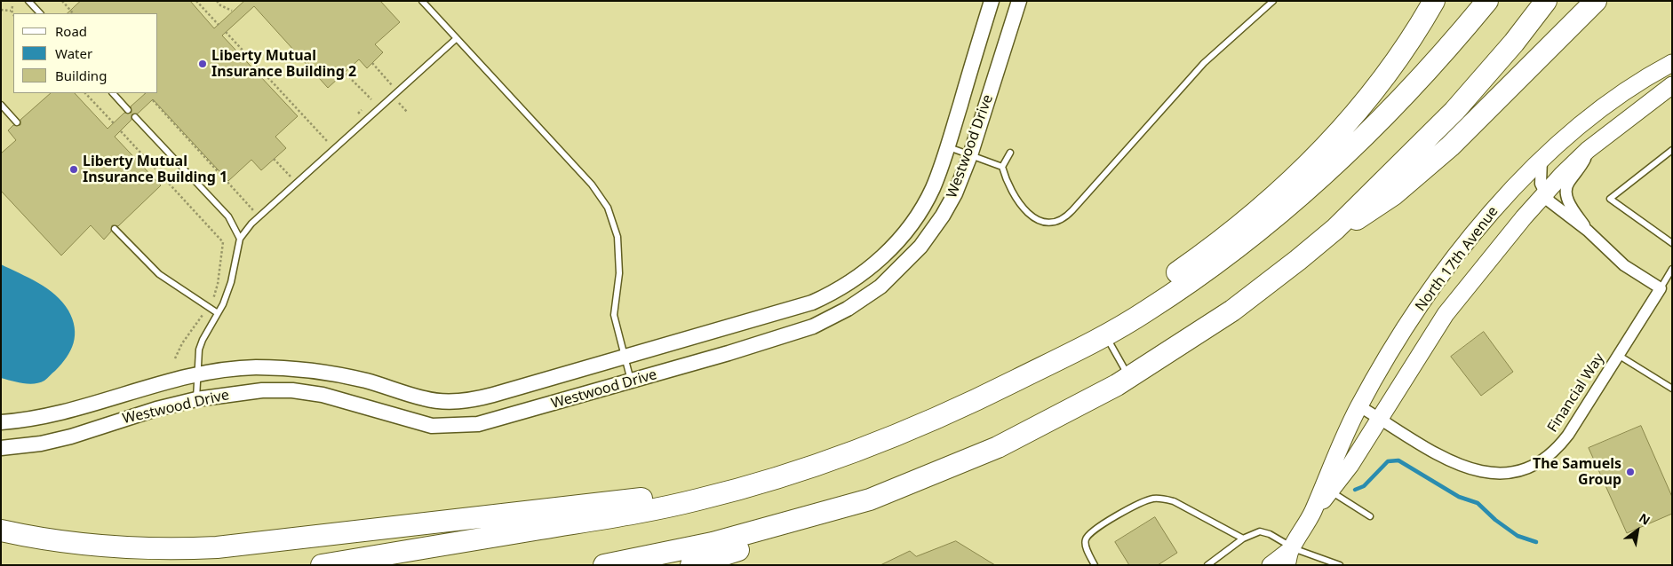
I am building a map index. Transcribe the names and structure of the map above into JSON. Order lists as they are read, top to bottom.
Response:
{
  "streets": {
    "main road": ["North 17th Avenue"],
    "street": ["Westwood Drive", "Financial Way"]
  },
  "crossings": [
    ["North 17th Avenue", "Financial Way"]
  ],
  "places": ["Liberty Mutual Insurance Building 2", "Liberty Mutual Insurance Building 1", "The Samuels Group"],
  "legend": ["Road", "Water", "Building"],
  "north": "top right"
}
